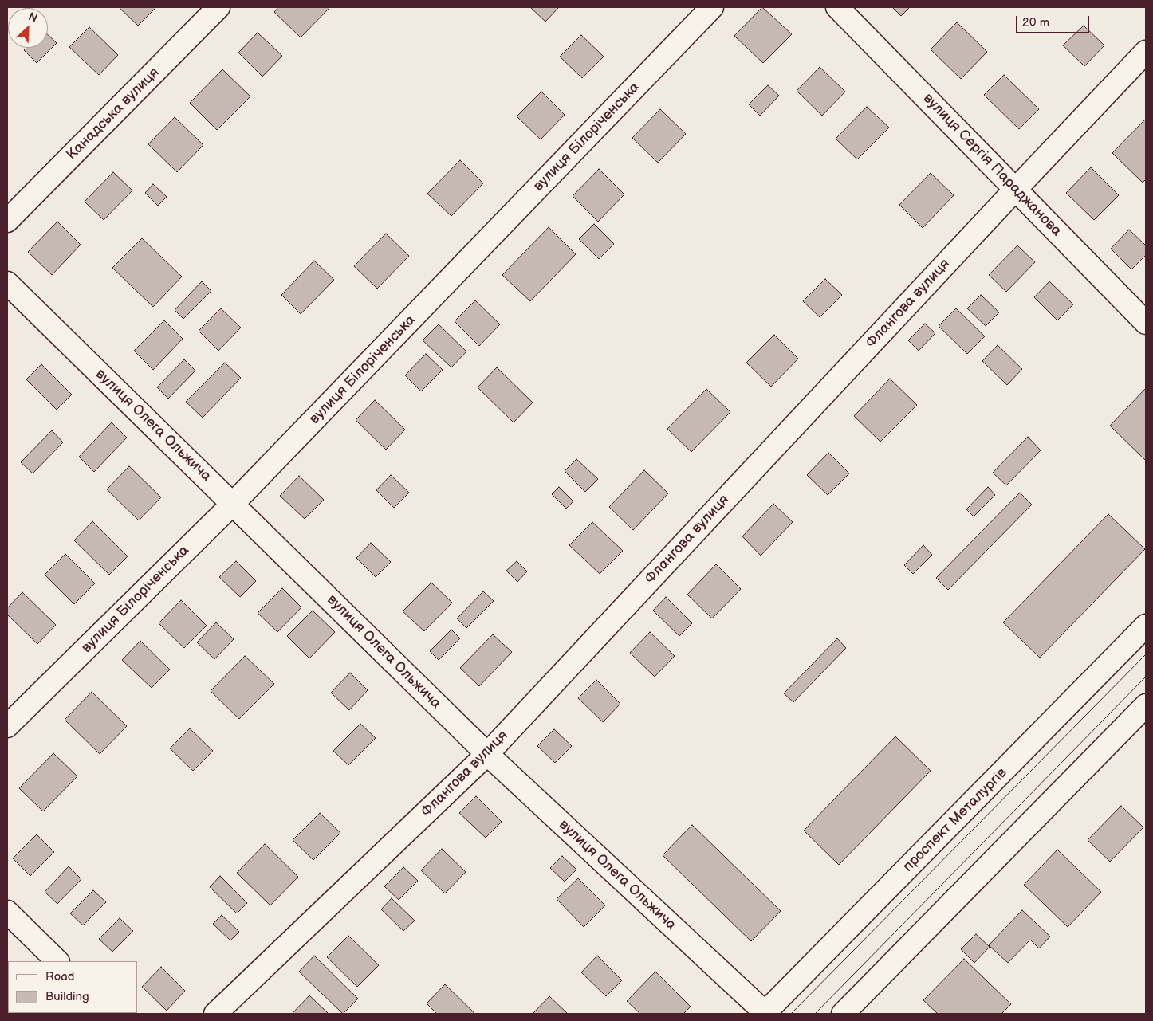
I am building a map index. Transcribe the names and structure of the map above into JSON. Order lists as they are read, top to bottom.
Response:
{
  "streets": {
    "street": [
      "Канадська вулиця",
      "вулиця Білоріченська",
      "вулиця Сергія Параджанова",
      "Флангова вулиця",
      "вулиця Олега Ольжича",
      "проспект Металургів"
    ]
  },
  "crossings": [
    ["вулиця Білоріченська", "вулиця Олега Ольжича"],
    ["вулиця Сергія Параджанова", "Флангова вулиця"],
    ["Флангова вулиця", "вулиця Олега Ольжича"],
    ["вулиця Олега Ольжича", "проспект Металургів"]
  ],
  "legend": ["Road", "Building"],
  "scale_bar": "20 m",
  "north": "top right"
}
